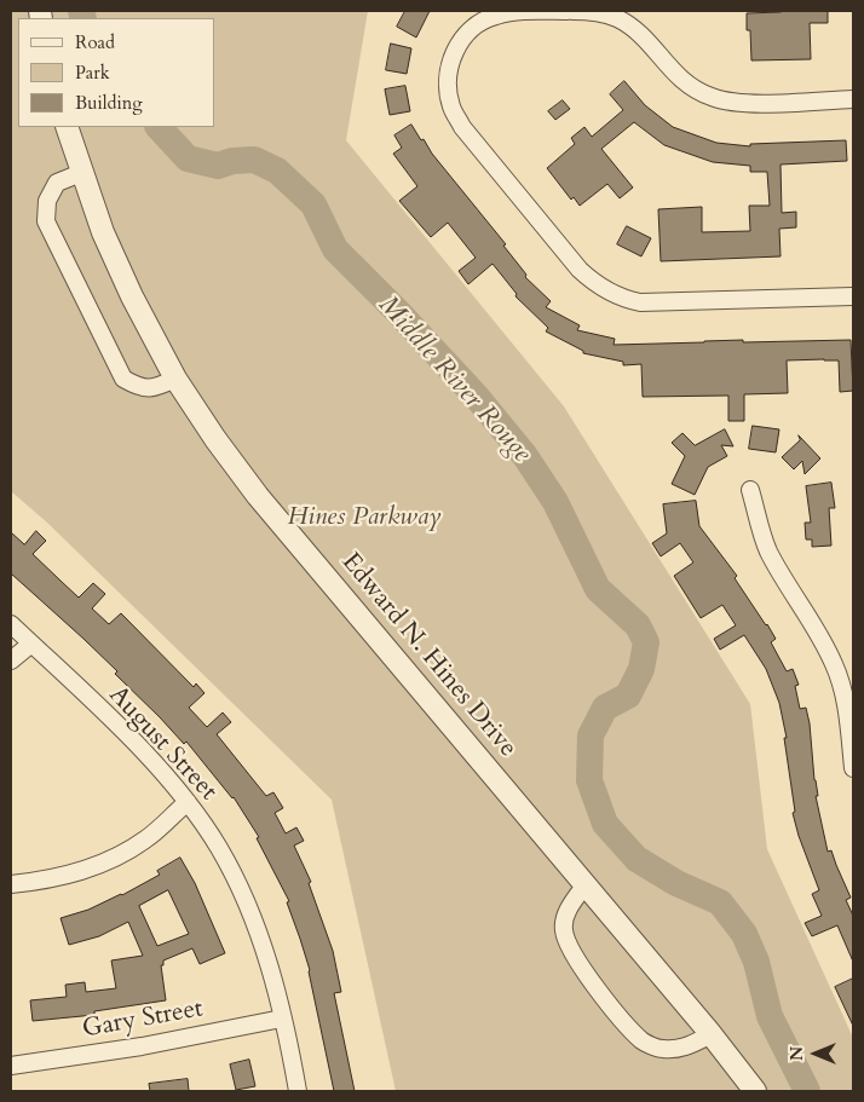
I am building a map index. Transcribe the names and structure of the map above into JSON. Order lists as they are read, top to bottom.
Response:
{
  "streets": {
    "street": ["Edward N. Hines Drive", "August Street", "Gary Street"]
  },
  "crossings": [
    ["August Street", "Gary Street"]
  ],
  "water": ["Middle River Rouge"],
  "parks": ["Hines Parkway"],
  "legend": ["Road", "Park", "Building"],
  "north": "left"
}
